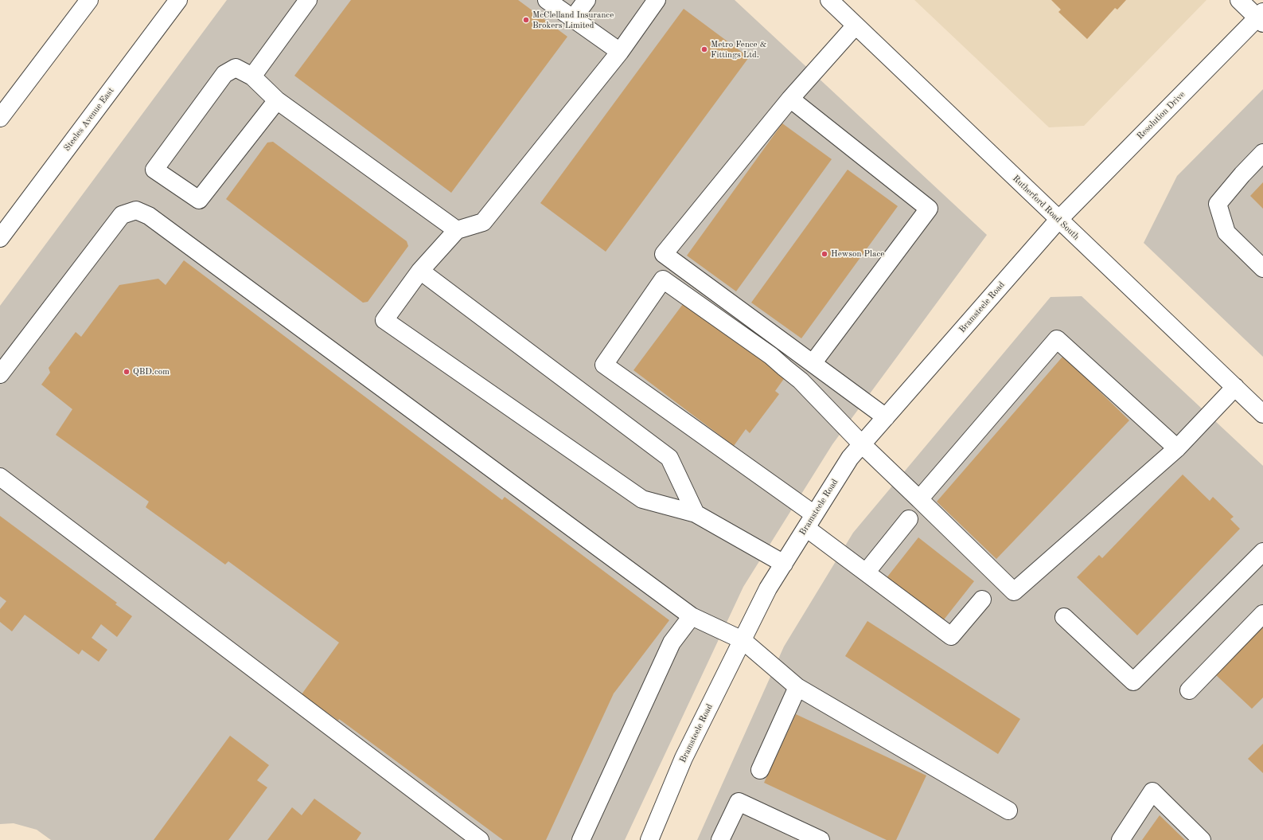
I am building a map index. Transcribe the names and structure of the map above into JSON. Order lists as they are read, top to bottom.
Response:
{
  "streets": {
    "street": [
      "Resolution Drive",
      "Steeles Avenue East",
      "Rutherford Road South",
      "Bramsteele Road"
    ]
  },
  "crossings": [
    ["Resolution Drive", "Rutherford Road South"],
    ["Resolution Drive", "Bramsteele Road"],
    ["Rutherford Road South", "Bramsteele Road"]
  ],
  "places": [
    "McClelland Insurance Brokers Limited",
    "Metro Fence & Fittings Ltd.",
    "Hewson Place",
    "QBD.com"
  ]
}
